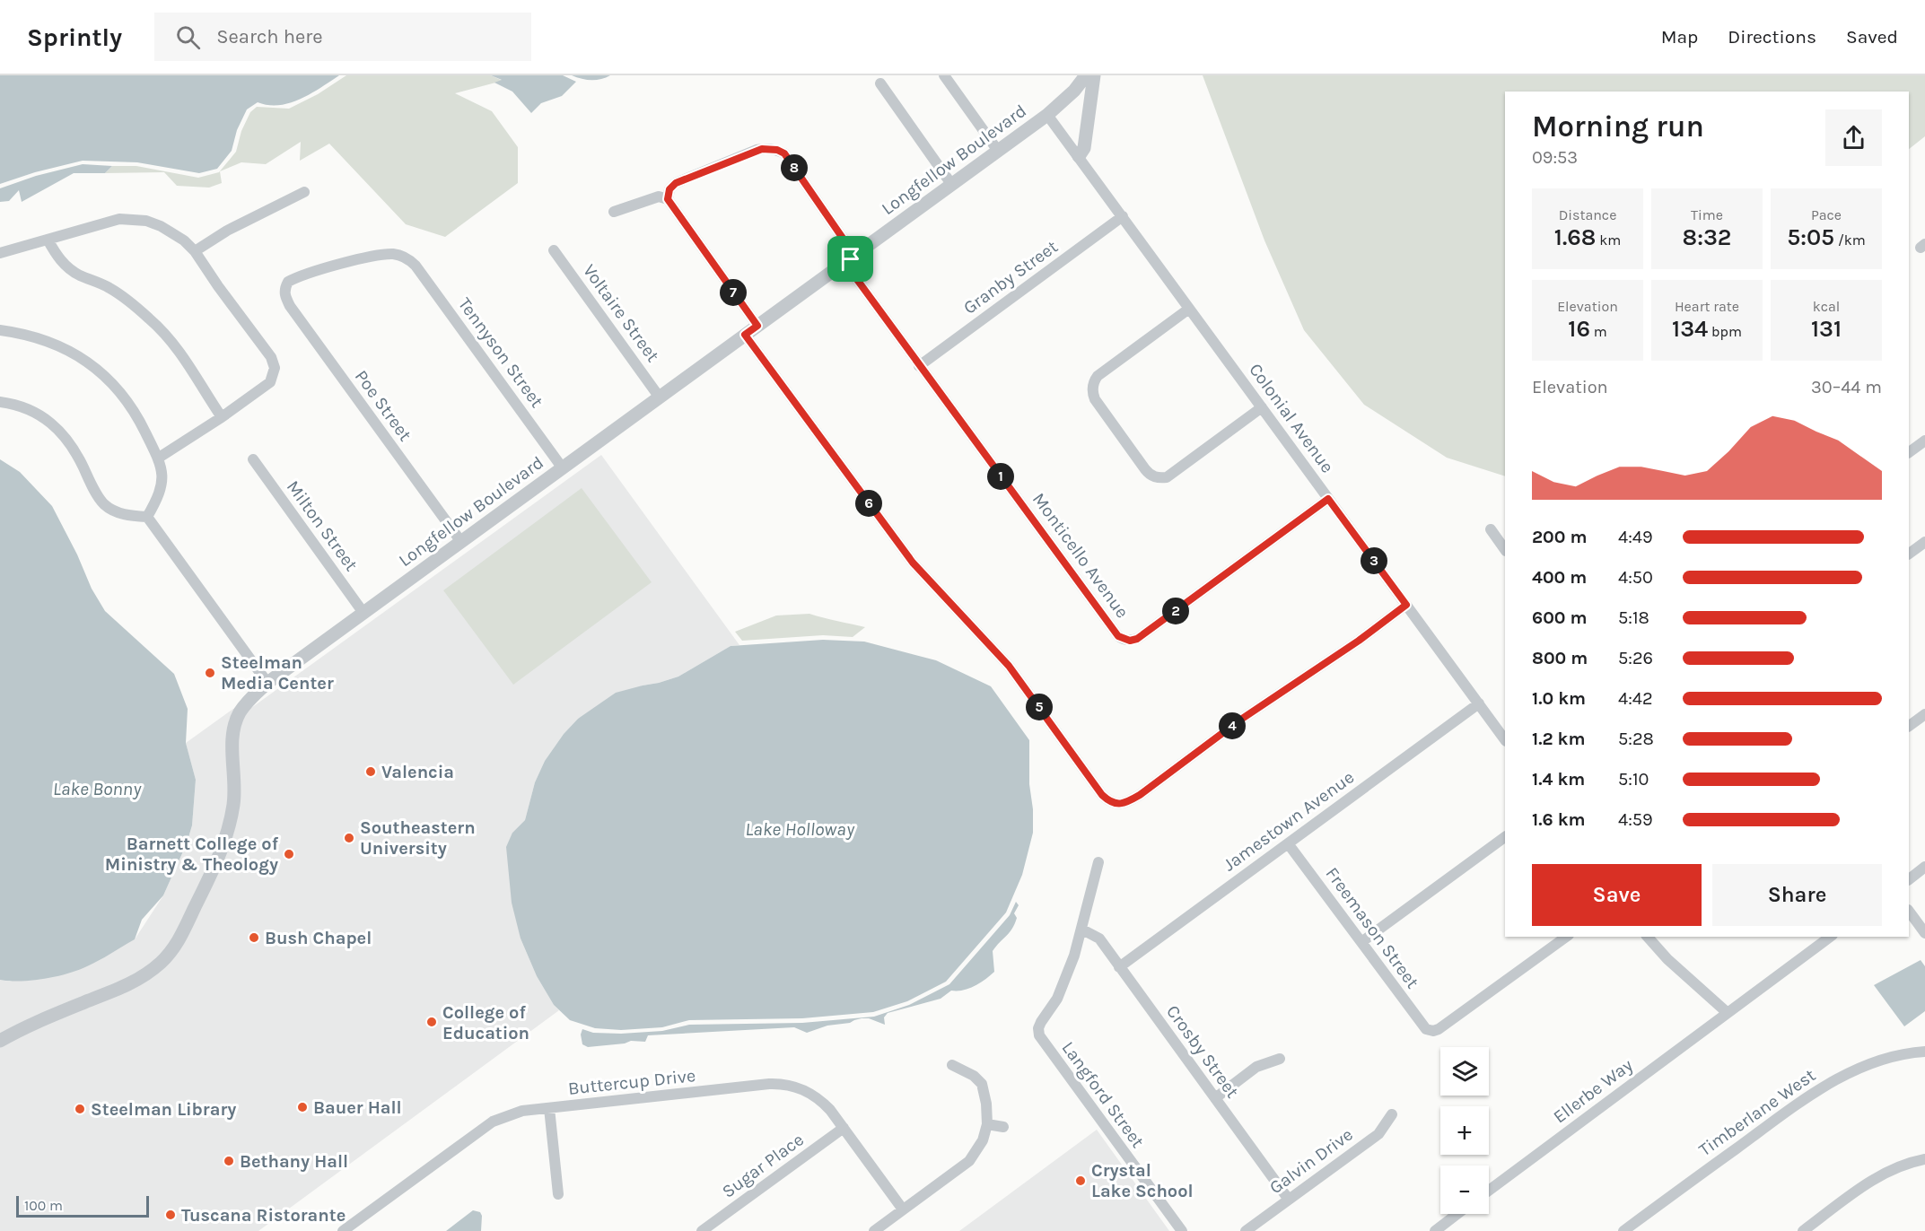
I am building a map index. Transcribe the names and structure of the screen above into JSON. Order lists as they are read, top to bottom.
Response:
{
  "streets": {
    "street": [
      "Longfellow Boulevard",
      "Granby Street",
      "Voltaire Street",
      "Tennyson Street",
      "Poe Street",
      "Colonial Avenue",
      "Milton Street",
      "Monticello Avenue",
      "Jamestown Avenue",
      "Freemason Street",
      "Crosby Street",
      "Buttercup Drive",
      "Ellerbe Way",
      "Langford Street",
      "Timberlane West",
      "Galvin Drive",
      "Sugar Place"
    ]
  },
  "crossings": [
    ["Longfellow Boulevard", "Voltaire Street"],
    ["Longfellow Boulevard", "Tennyson Street"],
    ["Longfellow Boulevard", "Poe Street"],
    ["Longfellow Boulevard", "Colonial Avenue"],
    ["Longfellow Boulevard", "Milton Street"],
    ["Longfellow Boulevard", "Monticello Avenue"],
    ["Granby Street", "Colonial Avenue"],
    ["Granby Street", "Monticello Avenue"],
    ["Tennyson Street", "Poe Street"],
    ["Colonial Avenue", "Monticello Avenue"],
    ["Colonial Avenue", "Jamestown Avenue"],
    ["Jamestown Avenue", "Freemason Street"],
    ["Jamestown Avenue", "Crosby Street"],
    ["Crosby Street", "Langford Street"],
    ["Crosby Street", "Galvin Drive"],
    ["Buttercup Drive", "Sugar Place"]
  ],
  "water": ["Lake Bonny", "Lake Holloway"],
  "places": [
    "Steelman Media Center",
    "Valencia",
    "Southeastern University",
    "Barnett College of Ministry & Theology",
    "Bush Chapel",
    "College of Education",
    "Bauer Hall",
    "Steelman Library",
    "Bethany Hall",
    "Crystal Lake School",
    "Tuscana Ristorante"
  ],
  "scale_bar": "100 m",
  "page": {
    "header": "Sprintly",
    "search": "Search here",
    "nav": ["Map", "Directions", "Saved"],
    "heading": ["Morning run", "09:53"],
    "pins": [
      "8",
      "7",
      "1",
      "6",
      "3",
      "2",
      "5",
      "4"
    ],
    "stats": [
      ["Distance", "1.68 km"],
      ["Time", "8:32"],
      ["Pace", "5:05 /km"],
      ["Elevation", "16 m"],
      ["Heart rate", "134 bpm"],
      ["kcal", "131"]
    ],
    "chart": ["Elevation", "30–44 m"],
    "list": [
      {
        "name": "200 m",
        "note": "4:49"
      },
      {
        "name": "400 m",
        "note": "4:50"
      },
      {
        "name": "600 m",
        "note": "5:18"
      },
      {
        "name": "800 m",
        "note": "5:26"
      },
      {
        "name": "1.0 km",
        "note": "4:42"
      },
      {
        "name": "1.2 km",
        "note": "5:28"
      },
      {
        "name": "1.4 km",
        "note": "5:10"
      },
      {
        "name": "1.6 km",
        "note": "4:59"
      }
    ],
    "buttons": ["Save", "Share"],
    "map_buttons": ["+", "−"],
    "scale": "100 m"
  }
}
